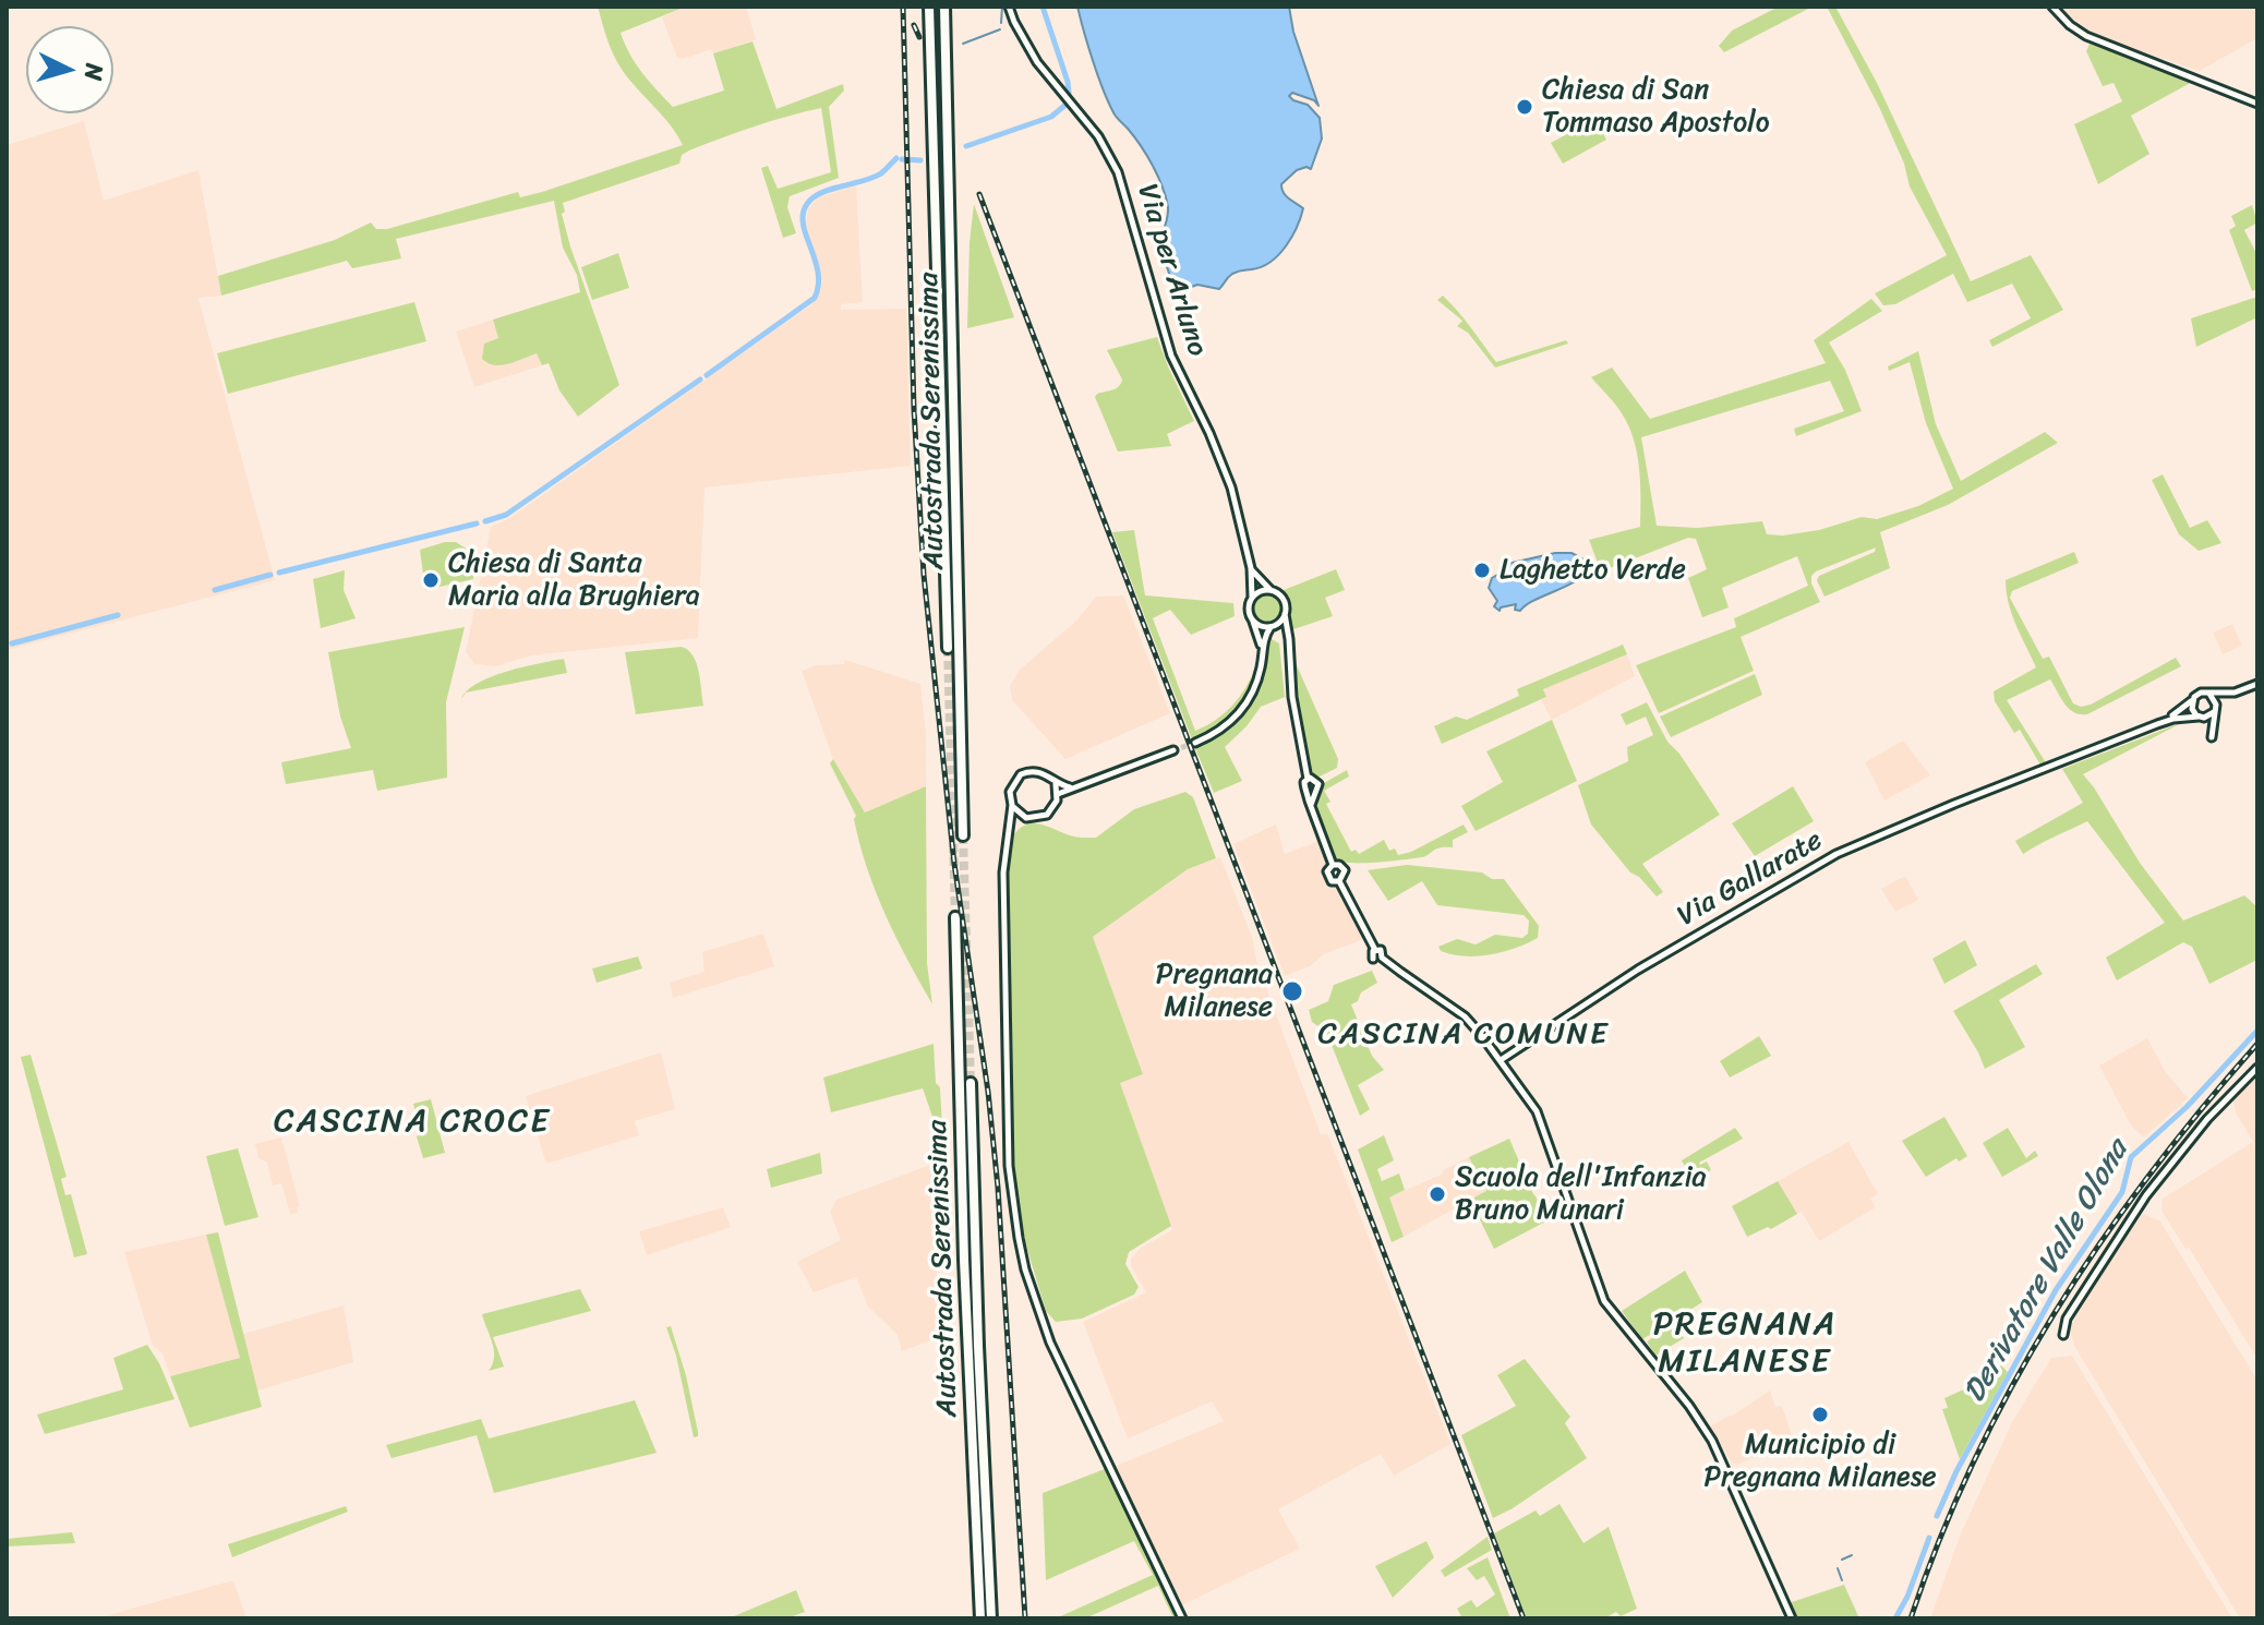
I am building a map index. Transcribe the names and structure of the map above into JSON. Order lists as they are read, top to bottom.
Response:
{
  "streets": {
    "highway": ["Autostrada Serenissima"],
    "street": ["Via per Arluno", "Via Gallarate"]
  },
  "districts": ["CASCINA COMUNE", "CASCINA CROCE", "PREGNANA MILANESE"],
  "water": ["Derivatore Valle Olona"],
  "places": [
    "Chiesa di San Tommaso Apostolo",
    "Laghetto Verde",
    "Chiesa di Santa Maria alla Brughiera",
    "Pregnana Milanese",
    "Scuola dell'Infanzia Bruno Munari",
    "Municipio di Pregnana Milanese"
  ],
  "north": "right"
}
